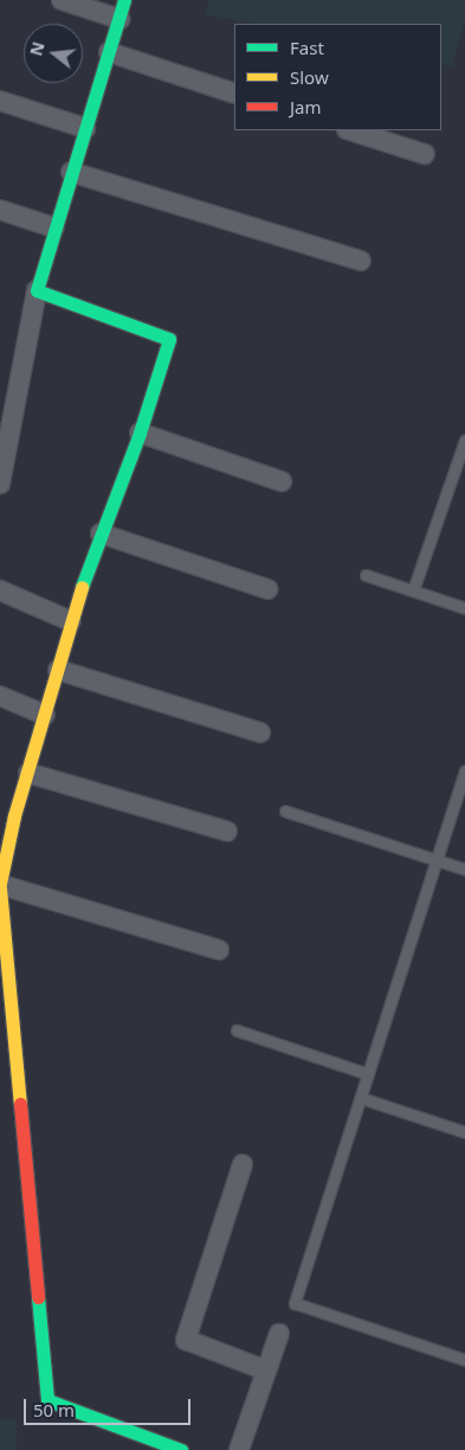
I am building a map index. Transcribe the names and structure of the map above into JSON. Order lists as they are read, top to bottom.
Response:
{
  "legend": ["Fast", "Slow", "Jam"],
  "scale_bar": "50 m",
  "north": "left"
}
